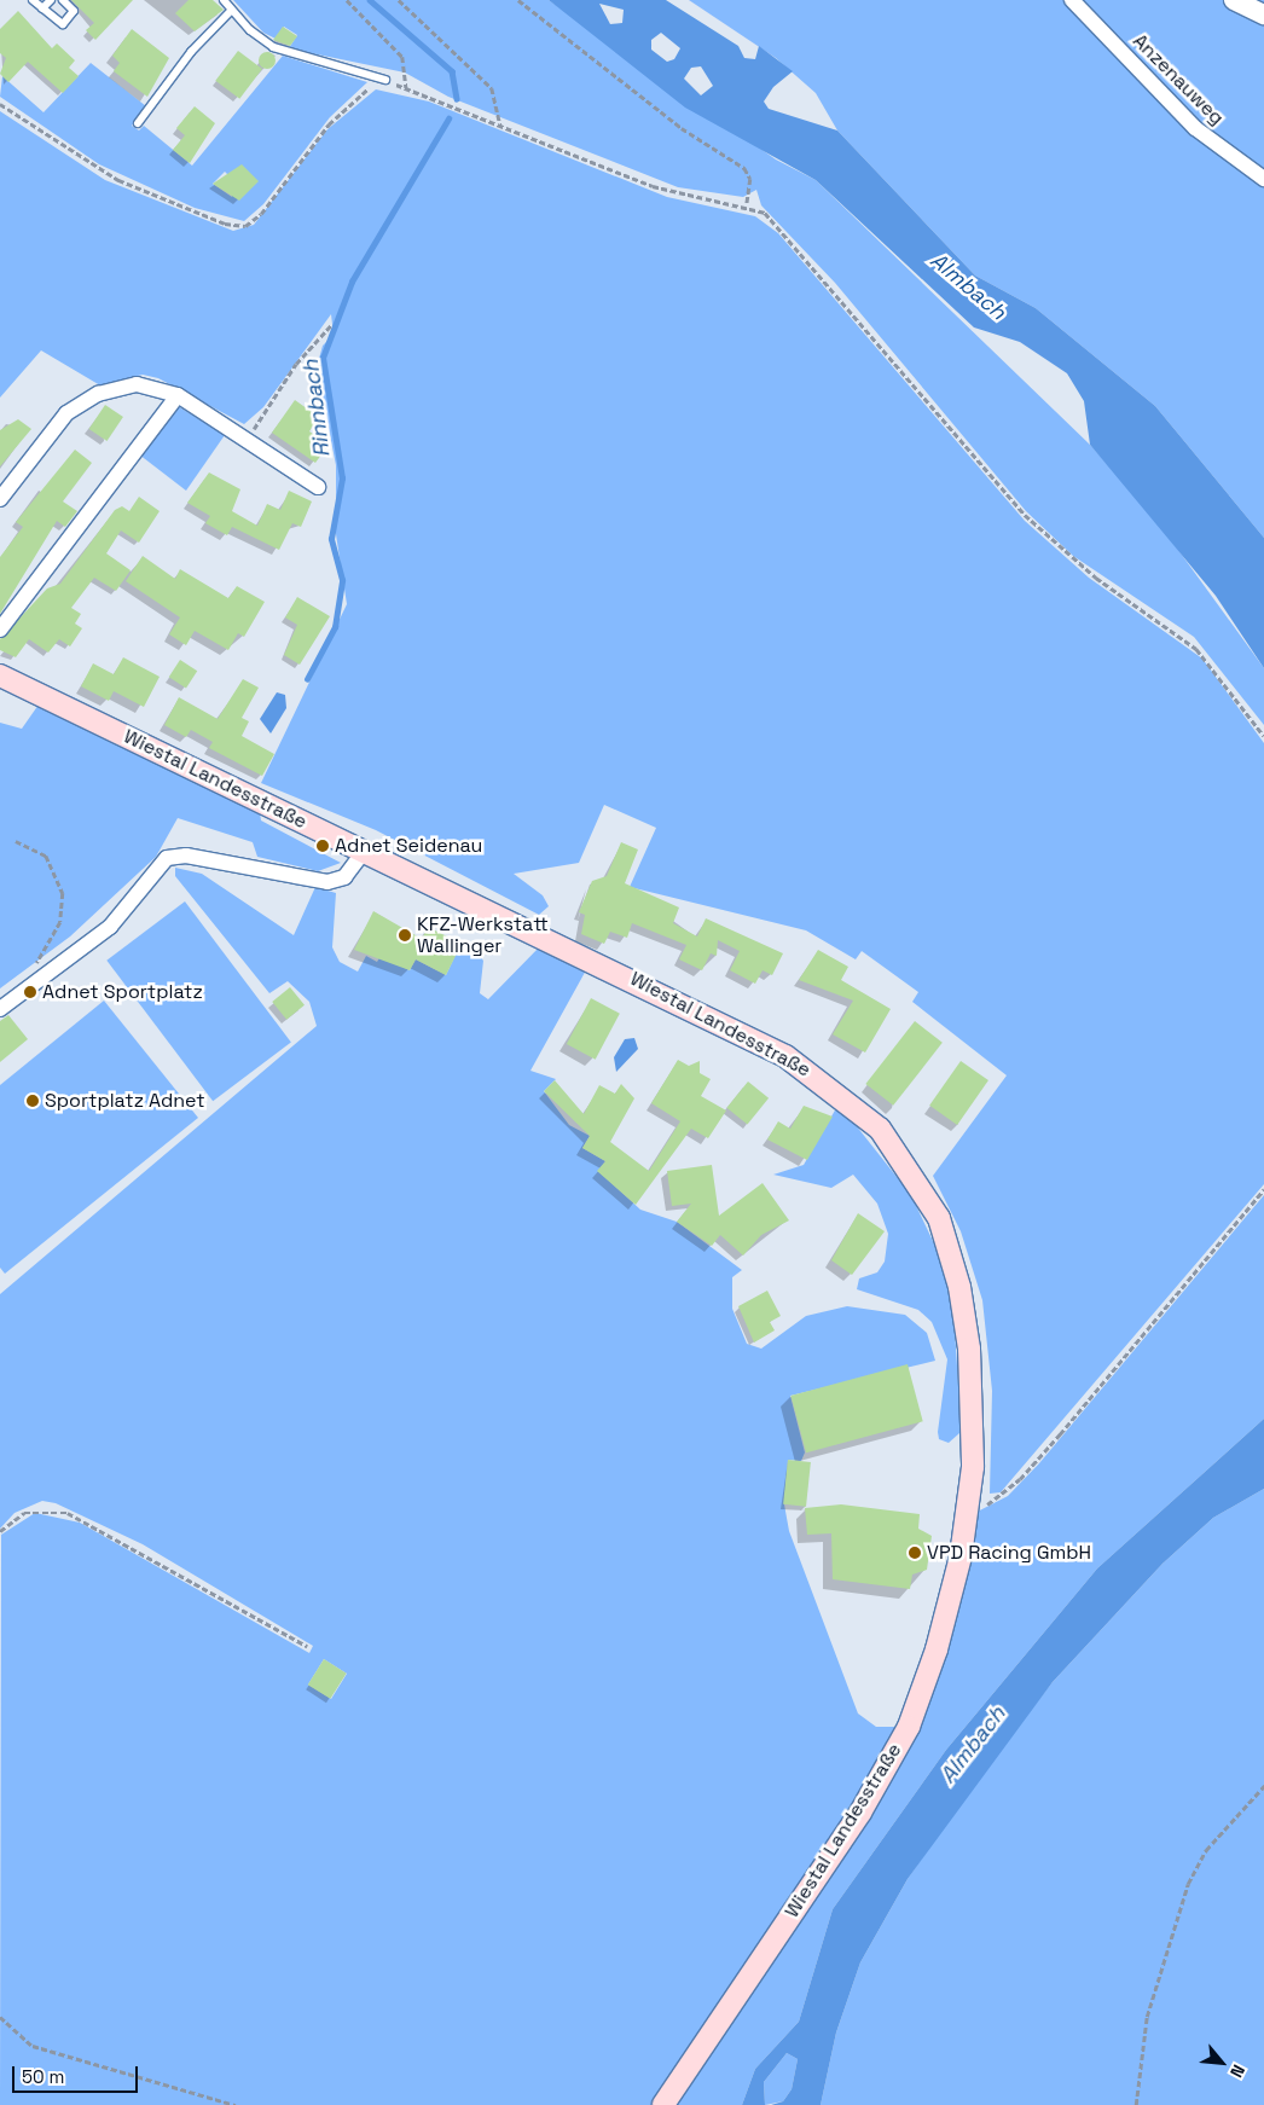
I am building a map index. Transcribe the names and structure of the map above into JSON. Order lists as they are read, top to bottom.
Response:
{
  "streets": {
    "main road": ["Wiestal Landesstraße"],
    "street": ["Anzenauweg"]
  },
  "water": ["Almbach", "Rinnbach"],
  "places": [
    "Adnet Seidenau",
    "KFZ-Werkstatt Wallinger",
    "Adnet Sportplatz",
    "Sportplatz Adnet",
    "VPD Racing GmbH"
  ],
  "scale_bar": "50 m",
  "north": "bottom right"
}
